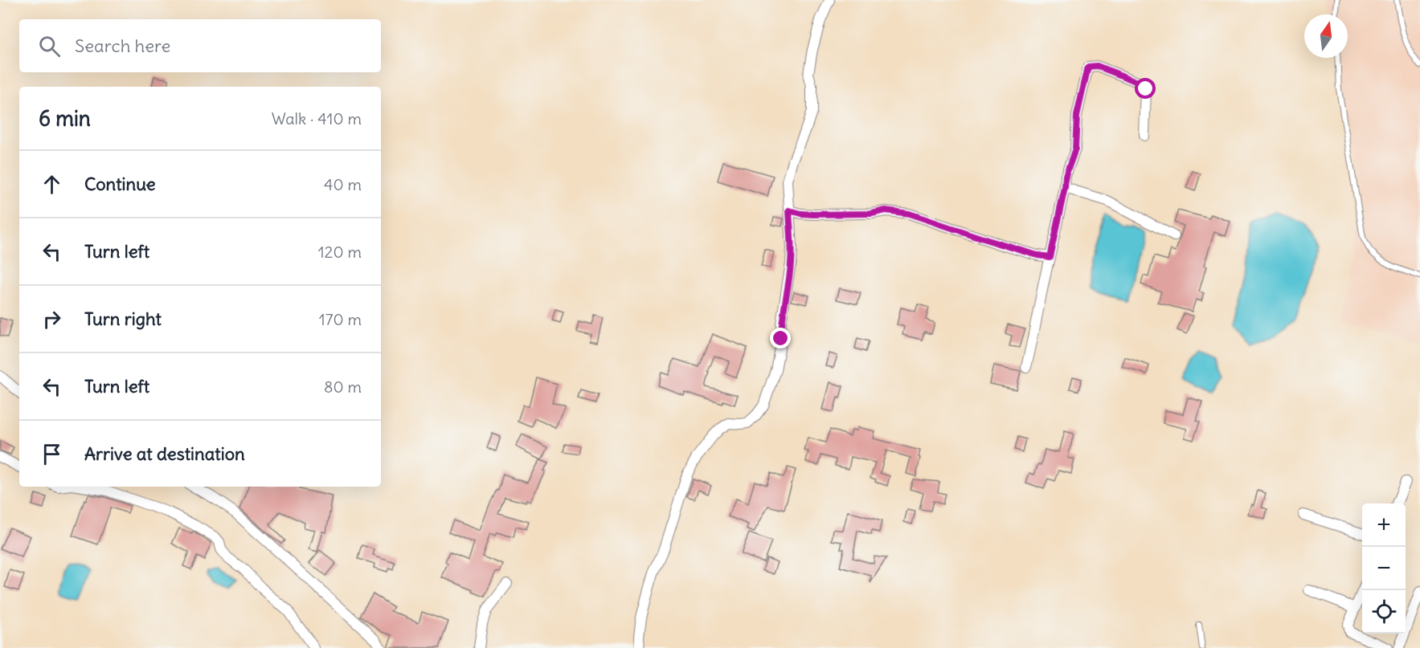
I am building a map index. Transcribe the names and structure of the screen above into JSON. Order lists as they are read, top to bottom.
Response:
{
  "north": "top",
  "page": {
    "search": "Search here",
    "heading": ["6 min", "Walk · 410 m"],
    "list": [
      ["Continue", "40 m"],
      ["Turn left", "120 m"],
      ["Turn right", "170 m"],
      ["Turn left", "80 m"],
      "Arrive at destination"
    ],
    "map_buttons": ["+", "−"]
  }
}
